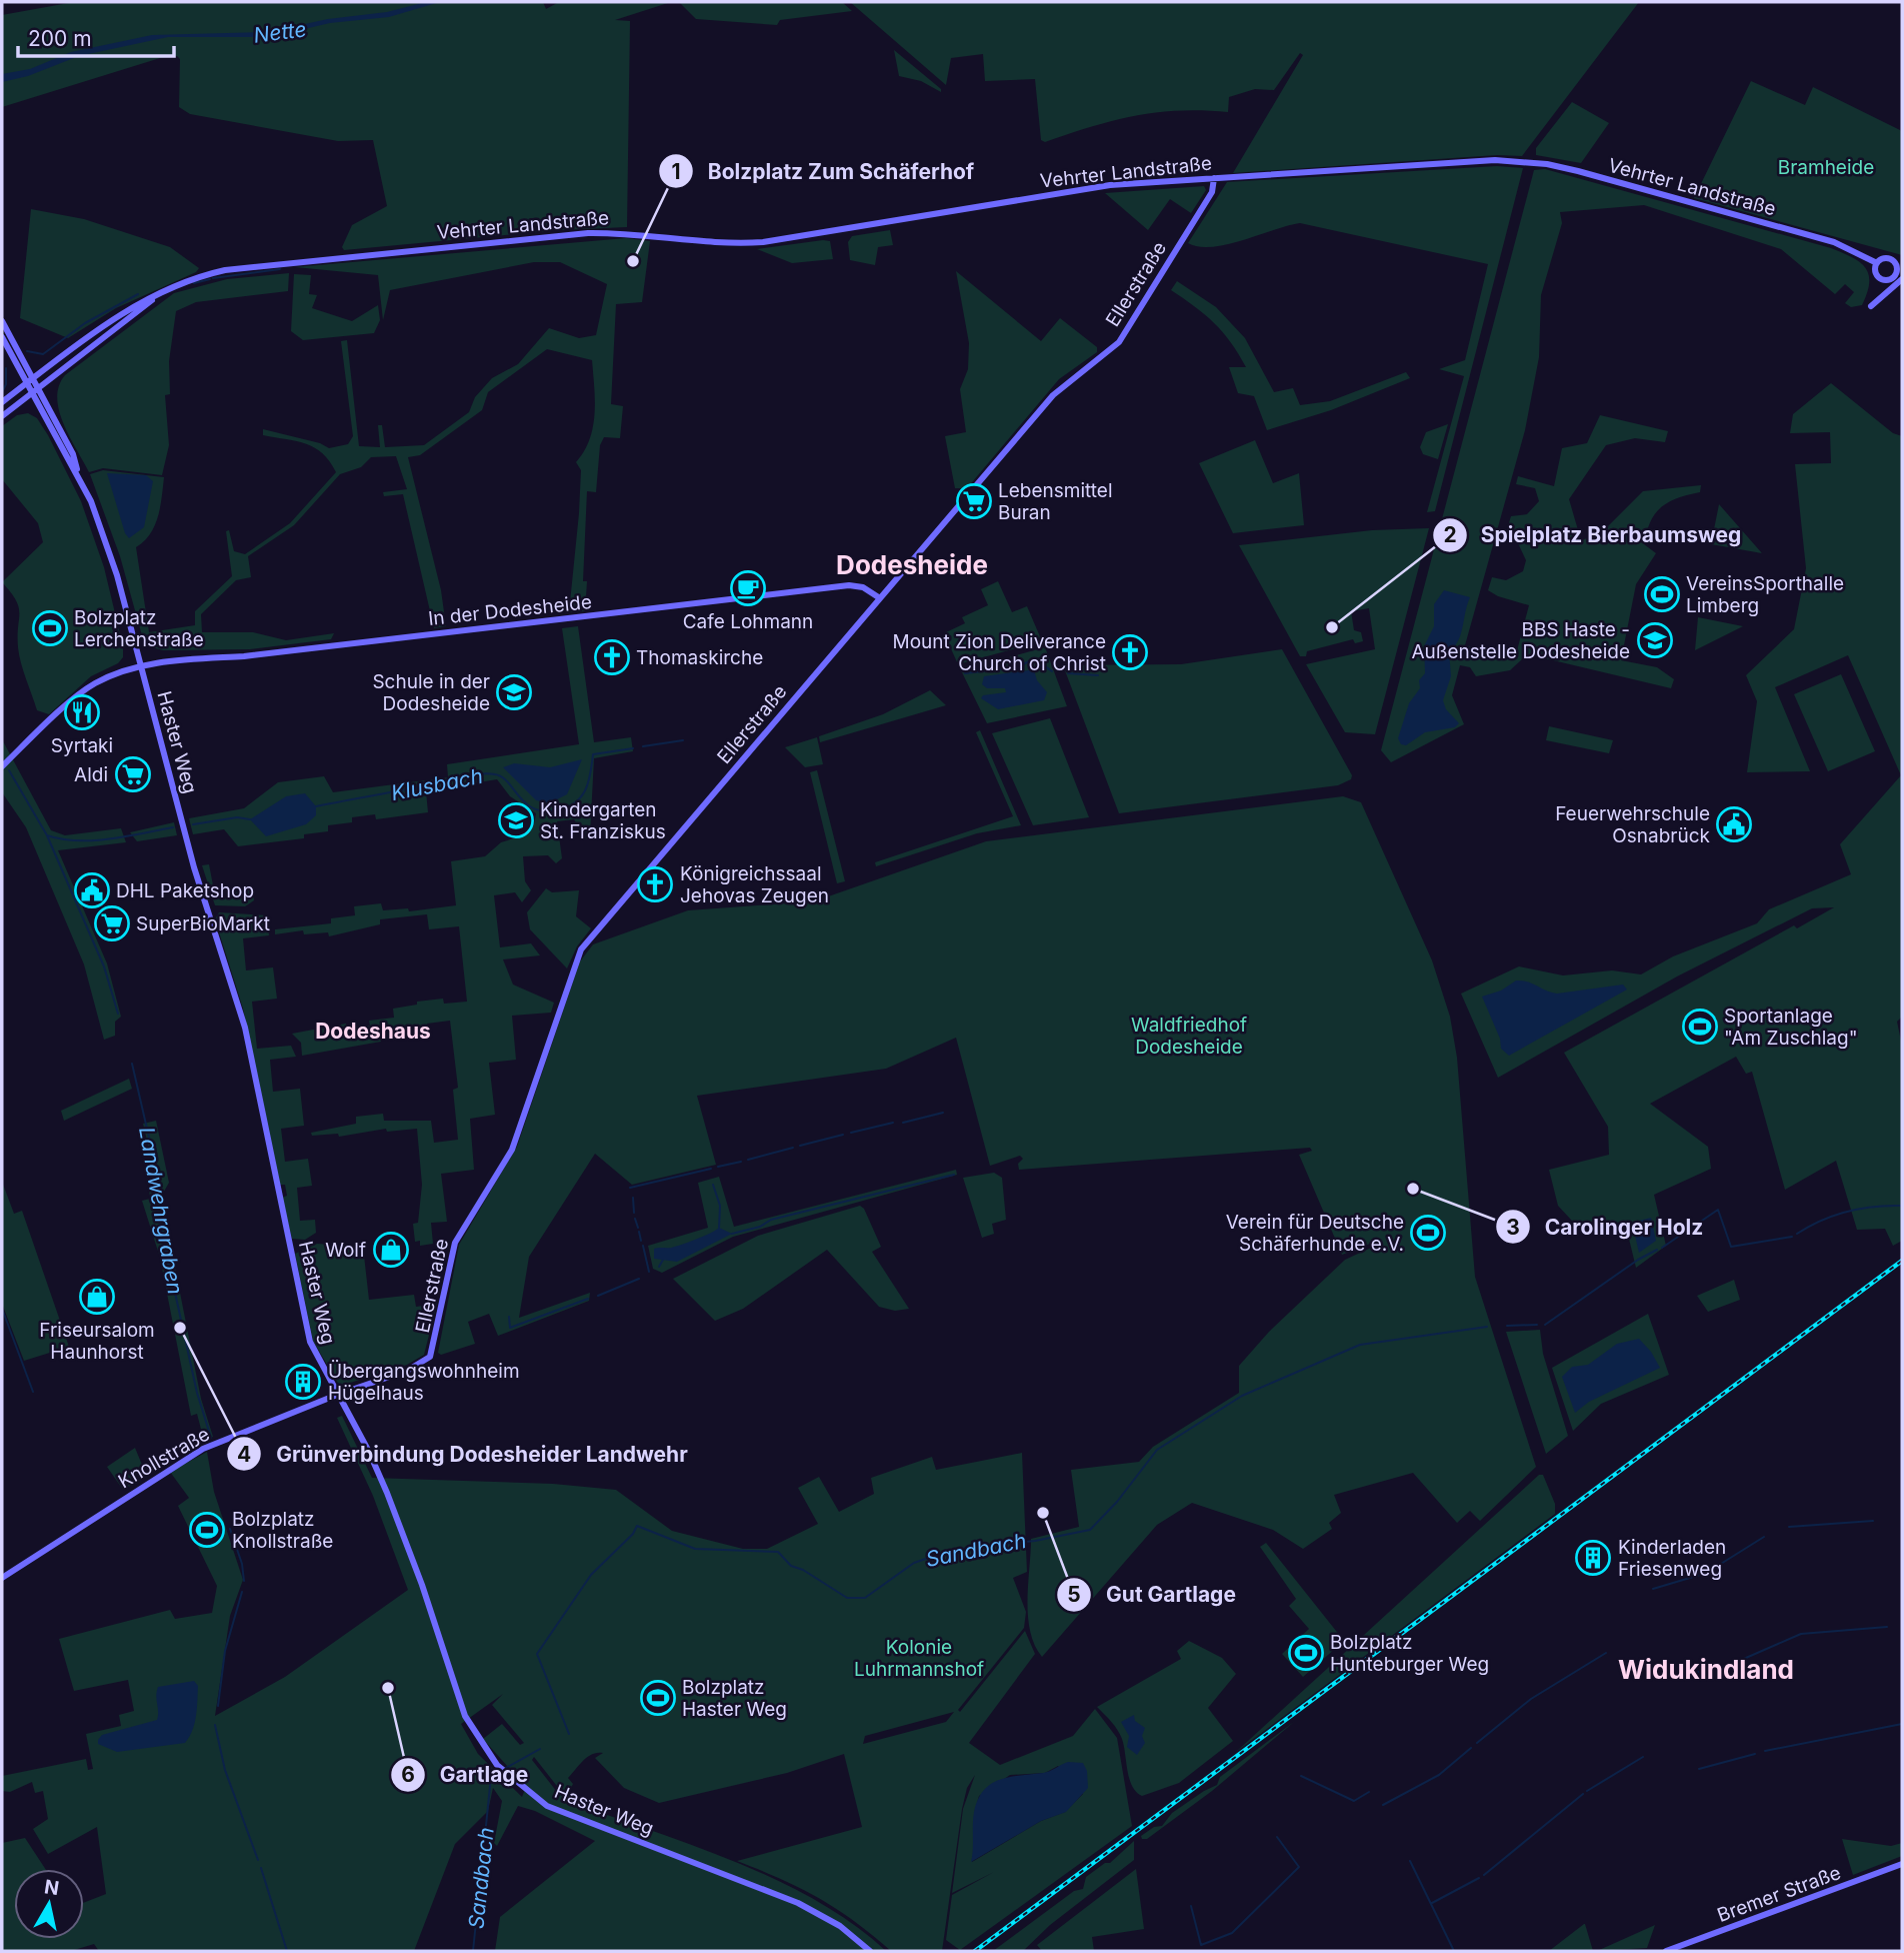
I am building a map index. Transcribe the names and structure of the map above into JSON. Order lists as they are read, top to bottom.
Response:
{
  "streets": {
    "street": [
      "Vehrter Landstraße",
      "Ellerstraße",
      "In der Dodesheide",
      "Haster Weg",
      "Knollstraße",
      "Bremer Straße"
    ]
  },
  "crossings": [
    ["Vehrter Landstraße", "Ellerstraße"],
    ["Vehrter Landstraße", "Haster Weg"],
    ["Ellerstraße", "In der Dodesheide"],
    ["Ellerstraße", "Knollstraße"],
    ["In der Dodesheide", "Haster Weg"],
    ["Haster Weg", "Knollstraße"]
  ],
  "districts": ["Dodesheide", "Dodeshaus", "Widukindland"],
  "water": [
    "Nette",
    "Klusbach",
    "Landwehrgraben",
    "Sandbach"
  ],
  "parks": ["Bramheide", "Waldfriedhof Dodesheide", "Kolonie Luhrmannshof"],
  "places": {
    "other": [
      "Bolzplatz Zum Schäferhof",
      "Spielplatz Bierbaumsweg",
      "Carolinger Holz",
      "Grünverbindung Dodesheider Landwehr",
      "Gut Gartlage",
      "Gartlage"
    ],
    "supermarket": ["Lebensmittel Buran", "Aldi", "SuperBioMarkt"],
    "cafe": ["Cafe Lohmann"],
    "sports": [
      "VereinsSporthalle Limberg",
      "Bolzplatz Lerchenstraße",
      "Sportanlage \"Am Zuschlag\"",
      "Verein für Deutsche Schäferhunde e.V.",
      "Bolzplatz Knollstraße",
      "Bolzplatz Hunteburger Weg",
      "Bolzplatz Haster Weg"
    ],
    "school or university": ["BBS Haste - Außenstelle Dodesheide", "Schule in der Dodesheide", "Kindergarten St. Franziskus"],
    "church": ["Mount Zion Deliverance Church of Christ", "Thomaskirche", "Königreichssaal Jehovas Zeugen"],
    "restaurant": ["Syrtaki"],
    "public building": ["Feuerwehrschule Osnabrück", "DHL Paketshop"],
    "shop": ["Wolf", "Friseursalom Haunhorst"],
    "building": ["Übergangswohnheim Hügelhaus", "Kinderladen Friesenweg"]
  },
  "scale_bar": "200 m",
  "north": "top"
}
